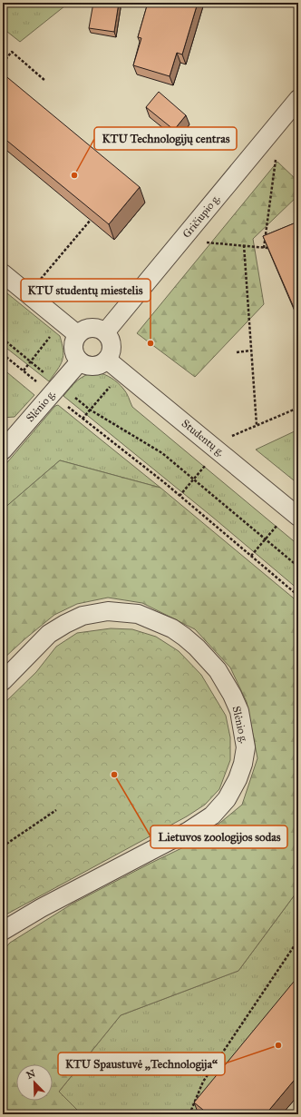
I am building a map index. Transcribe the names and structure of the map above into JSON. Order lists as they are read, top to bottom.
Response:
{
  "streets": {
    "street": ["Gričiupio g.", "Slėnio g.", "Studentų g."]
  },
  "crossings": [
    ["Gričiupio g.", "Slėnio g."],
    ["Gričiupio g.", "Studentų g."],
    ["Slėnio g.", "Studentų g."]
  ],
  "places": [
    "KTU Technologijų centras",
    "KTU studentų miestelis",
    "Lietuvos zoologijos sodas",
    "KTU Spaustuvė „Technologija“"
  ],
  "north": "top left"
}
